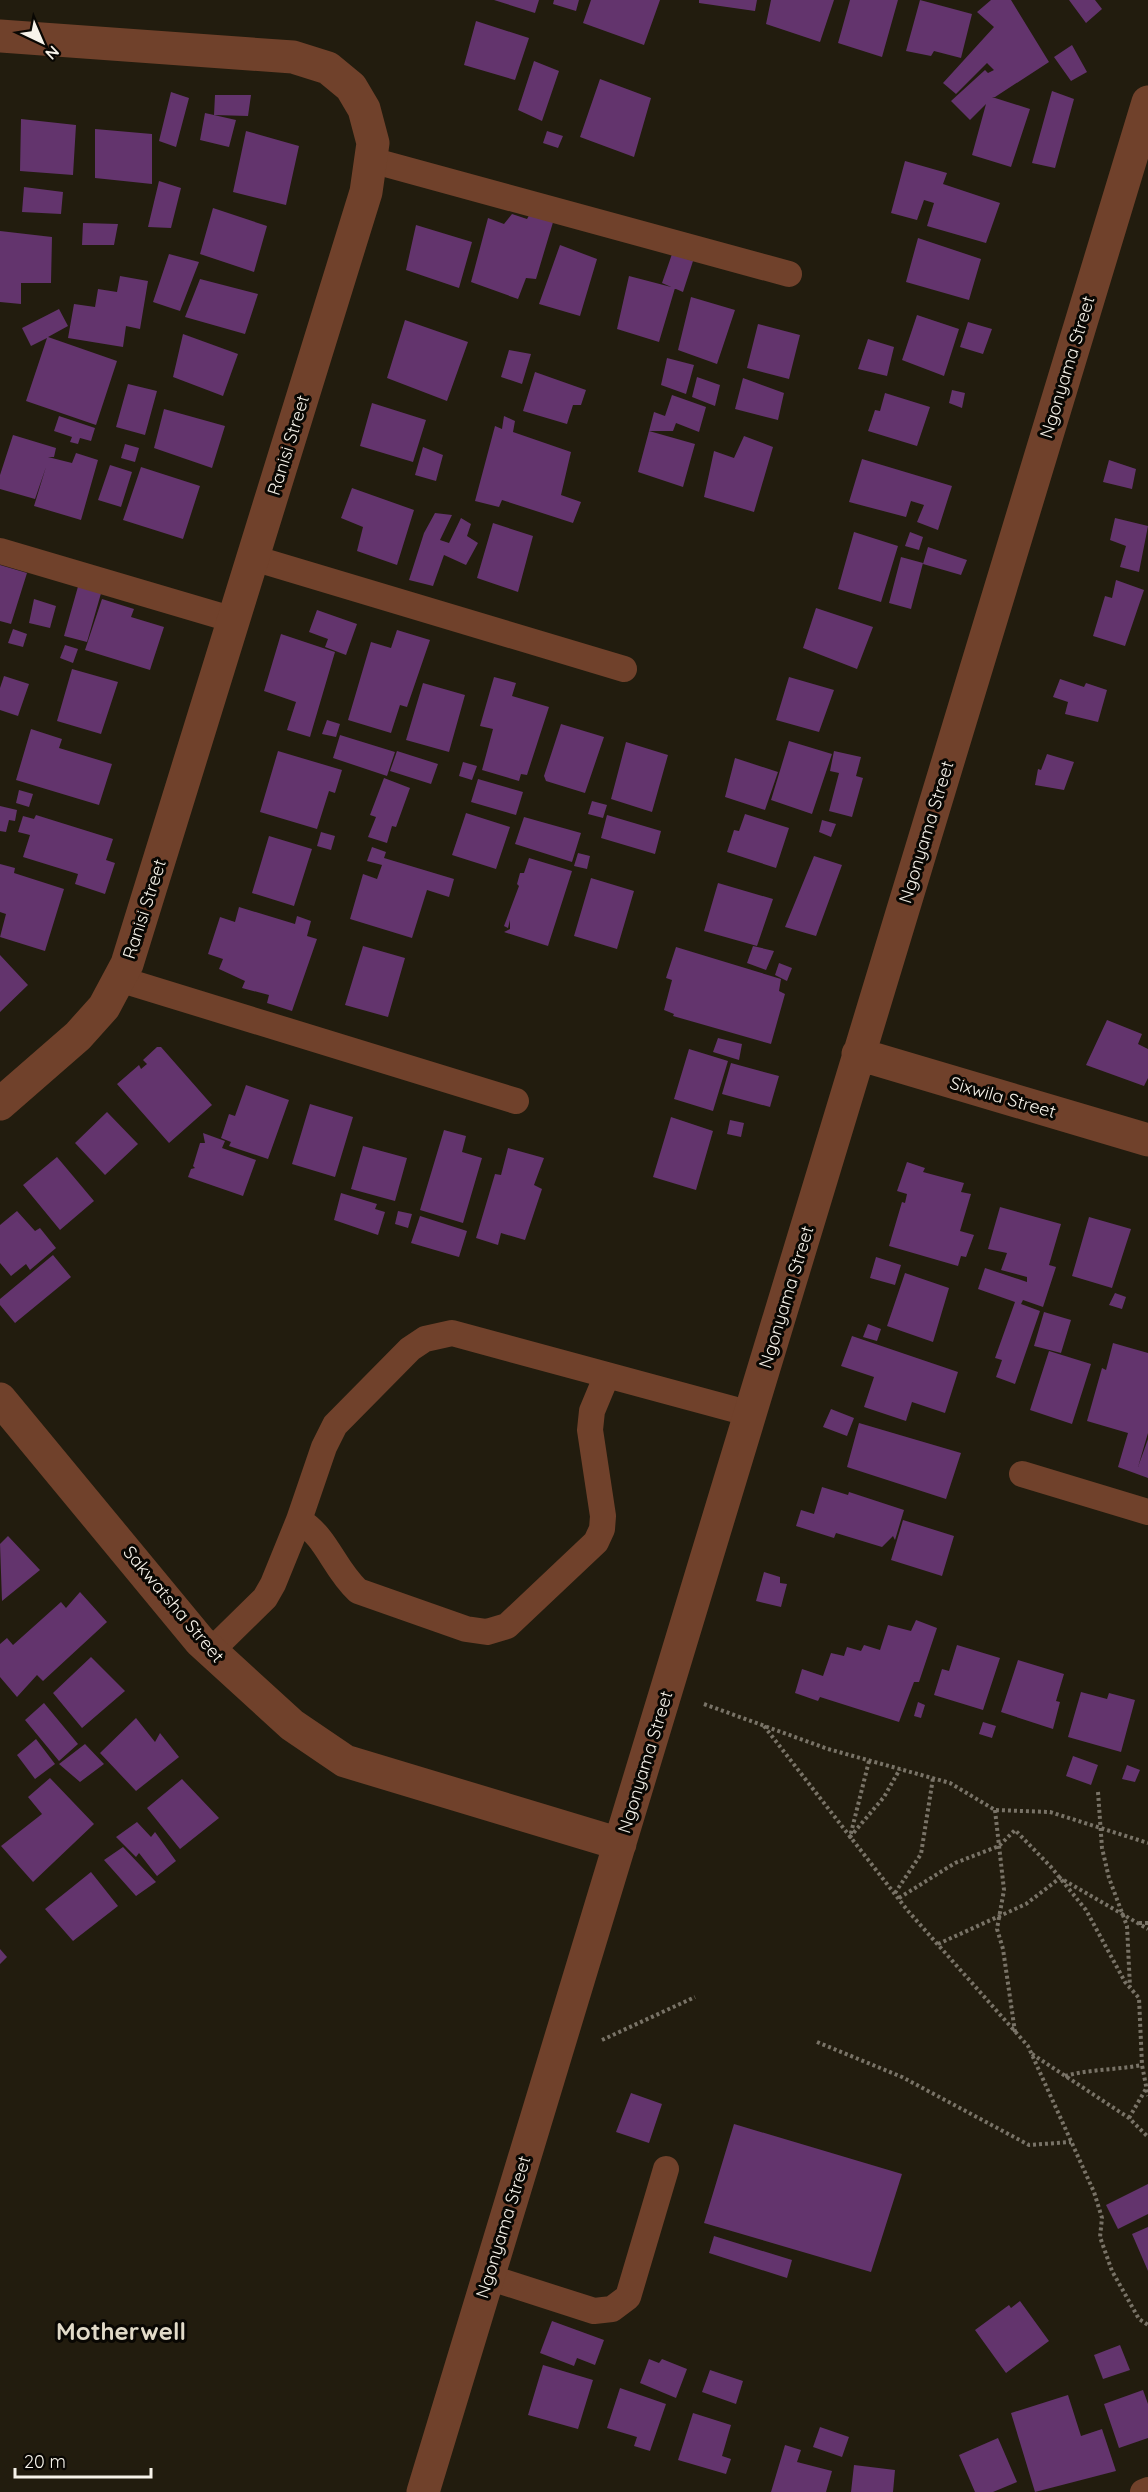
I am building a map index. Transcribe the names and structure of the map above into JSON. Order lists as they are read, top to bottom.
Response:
{
  "streets": {
    "street": [
      "Ngonyama Street",
      "Ranisi Street",
      "Sixwila Street",
      "Sakwatsha Street"
    ]
  },
  "crossings": [
    ["Ngonyama Street", "Sixwila Street"],
    ["Ngonyama Street", "Sakwatsha Street"]
  ],
  "districts": ["Motherwell"],
  "scale_bar": "20 m",
  "north": "bottom right"
}
